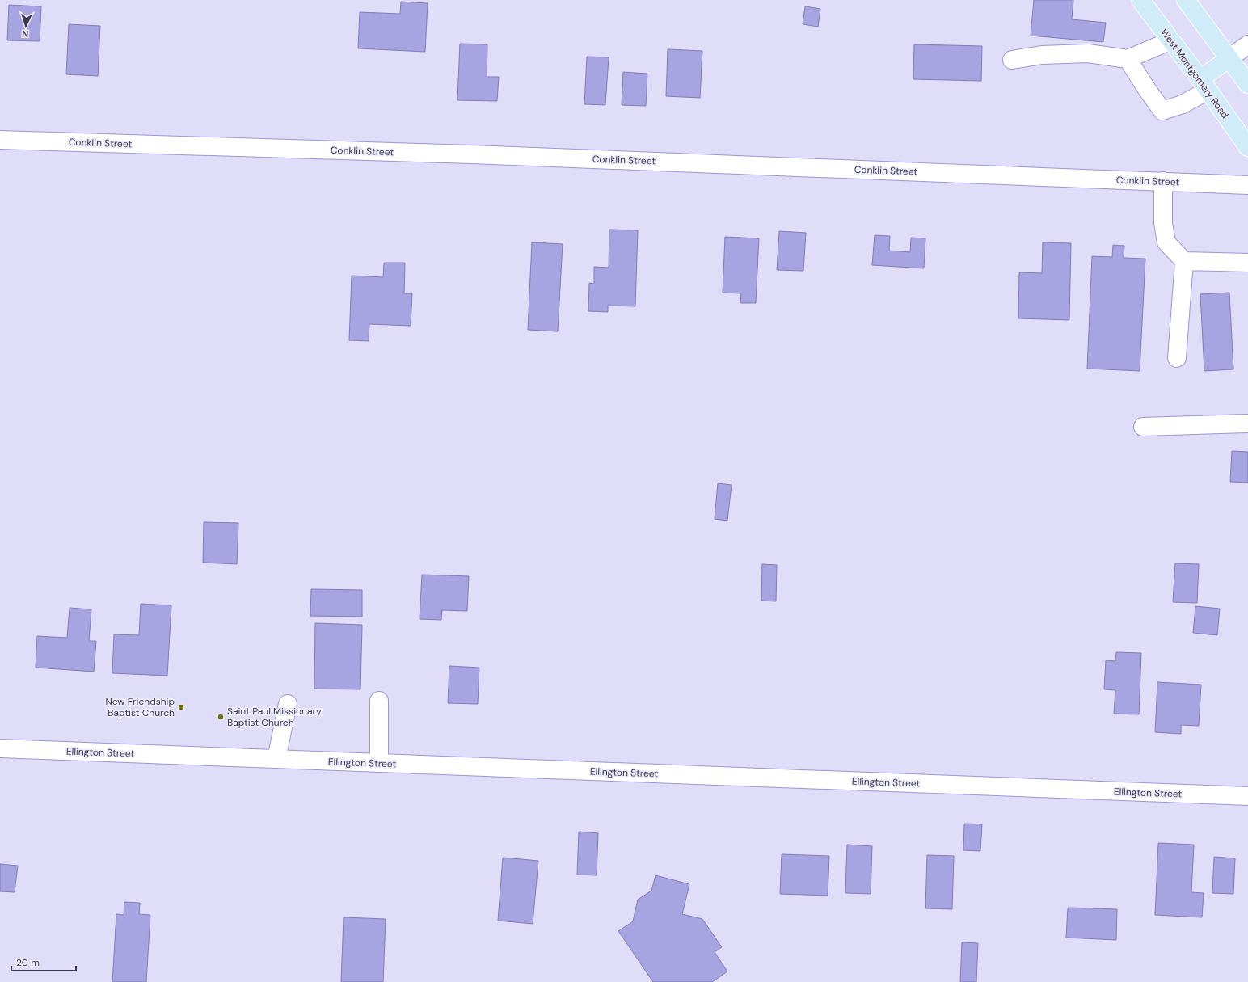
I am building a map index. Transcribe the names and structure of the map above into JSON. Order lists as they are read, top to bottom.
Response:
{
  "streets": {
    "main road": ["West Montgomery Road"],
    "street": ["Conklin Street", "Ellington Street"]
  },
  "places": ["New Friendship Baptist Church", "Saint Paul Missionary Baptist Church"],
  "scale_bar": "20 m",
  "north": "bottom"
}
